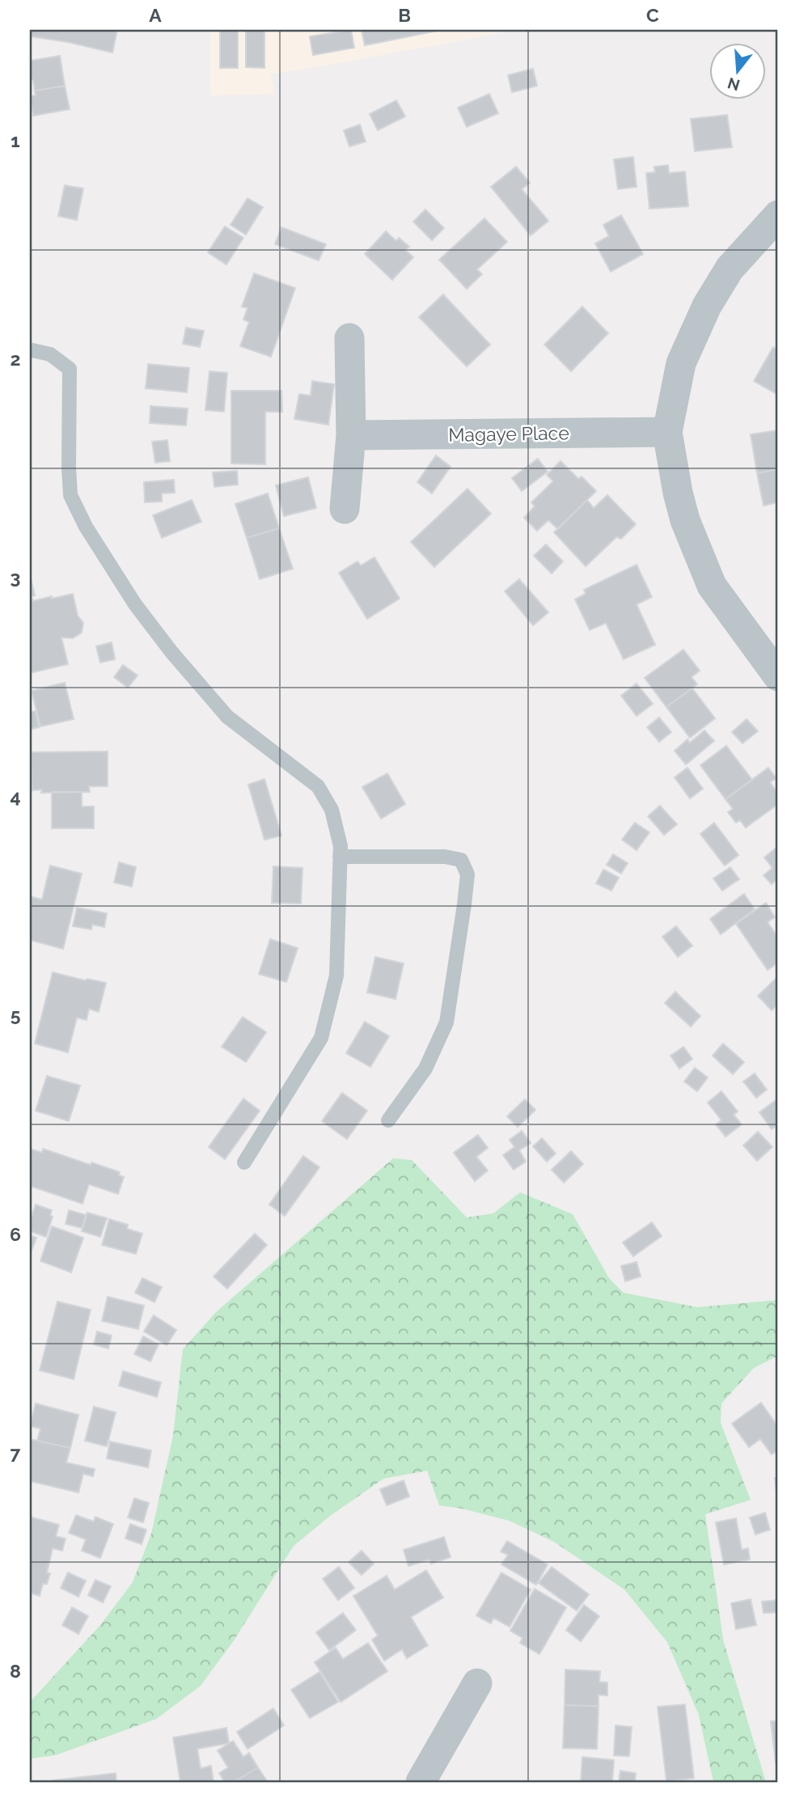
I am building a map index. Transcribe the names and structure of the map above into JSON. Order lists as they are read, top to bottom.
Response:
{
  "streets": {
    "street": ["Magaye Place"]
  },
  "north": "bottom",
  "grid": {
    "columns": ["A", "B", "C"],
    "rows": [
      "1",
      "2",
      "3",
      "4",
      "5",
      "6",
      "7",
      "8"
    ]
  }
}
